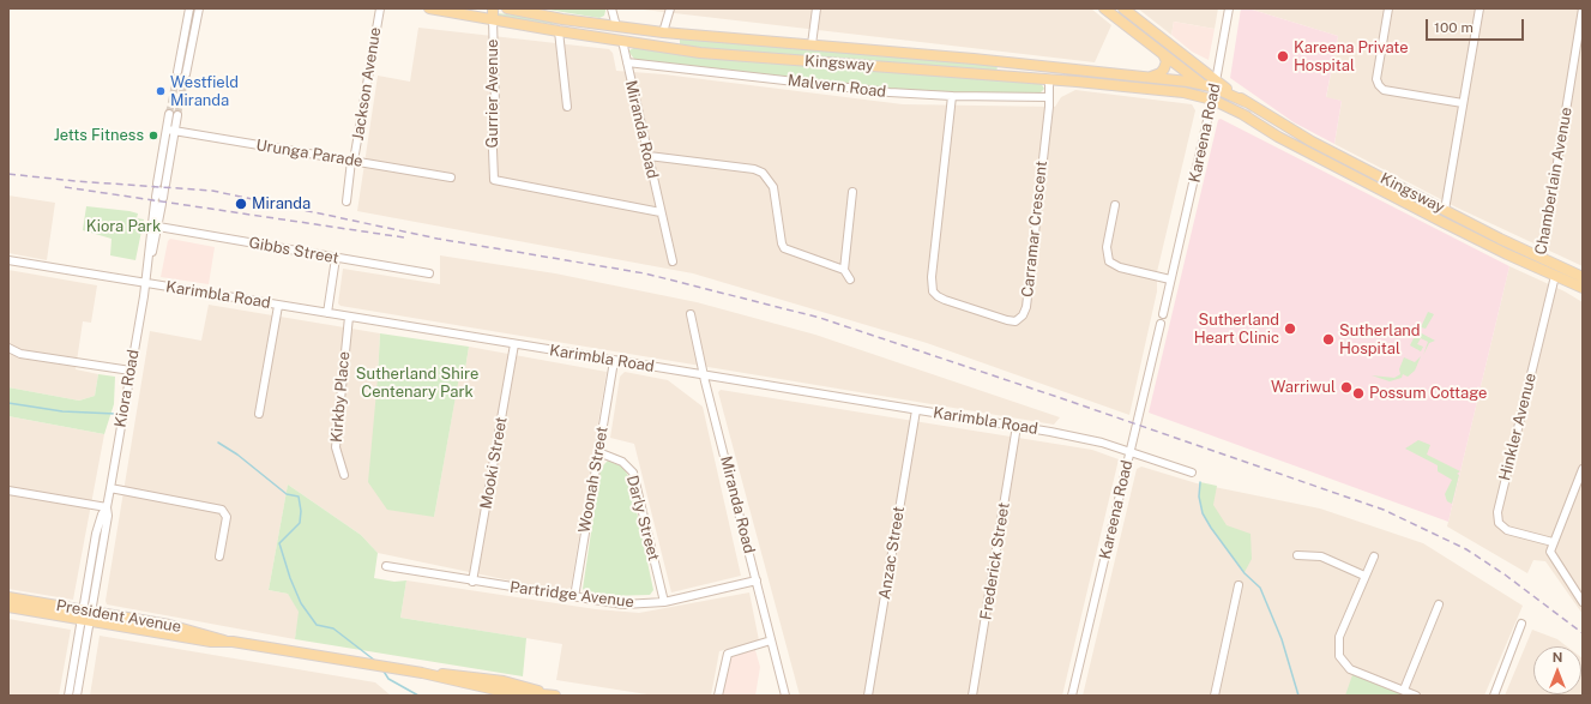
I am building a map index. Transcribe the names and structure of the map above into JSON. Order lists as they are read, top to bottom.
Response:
{
  "streets": {
    "main road": [
      "Kingsway",
      "Gurrier Avenue",
      "Miranda Road",
      "Chamberlain Avenue",
      "President Avenue"
    ],
    "street": [
      "Jackson Avenue",
      "Malvern Road",
      "Kareena Road",
      "Urunga Parade",
      "Carramar Crescent",
      "Gibbs Street",
      "Karimbla Road",
      "Kiora Road",
      "Kirkby Place",
      "Hinkler Avenue",
      "Mooki Street",
      "Woonah Street",
      "Darly Street",
      "Anzac Street",
      "Frederick Street",
      "Partridge Avenue"
    ]
  },
  "crossings": [
    ["Kingsway", "Gurrier Avenue"],
    ["Kingsway", "Miranda Road"],
    ["Kingsway", "Kareena Road"],
    ["Kingsway", "Chamberlain Avenue"],
    ["Kingsway", "Carramar Crescent"],
    ["Kingsway", "Hinkler Avenue"],
    ["Jackson Avenue", "Urunga Parade"],
    ["Malvern Road", "Miranda Road"],
    ["Malvern Road", "Carramar Crescent"],
    ["Gurrier Avenue", "Miranda Road"],
    ["Miranda Road", "Karimbla Road"],
    ["Miranda Road", "Partridge Avenue"],
    ["Kareena Road", "Karimbla Road"],
    ["Urunga Parade", "Kiora Road"],
    ["Gibbs Street", "Kiora Road"],
    ["Karimbla Road", "Kiora Road"],
    ["Karimbla Road", "Kirkby Place"],
    ["Karimbla Road", "Mooki Street"],
    ["Karimbla Road", "Woonah Street"],
    ["Karimbla Road", "Anzac Street"],
    ["Karimbla Road", "Frederick Street"],
    ["Kiora Road", "President Avenue"],
    ["Mooki Street", "Partridge Avenue"],
    ["Woonah Street", "Darly Street"],
    ["Woonah Street", "Partridge Avenue"],
    ["Darly Street", "Partridge Avenue"]
  ],
  "parks": ["Kiora Park", "Sutherland Shire Centenary Park"],
  "places": [
    "Kareena Private Hospital",
    "Westfield Miranda",
    "Jetts Fitness",
    "Miranda",
    "Sutherland Heart Clinic",
    "Sutherland Hospital",
    "Warriwul",
    "Possum Cottage"
  ],
  "scale_bar": "100 m",
  "north": "top"
}
